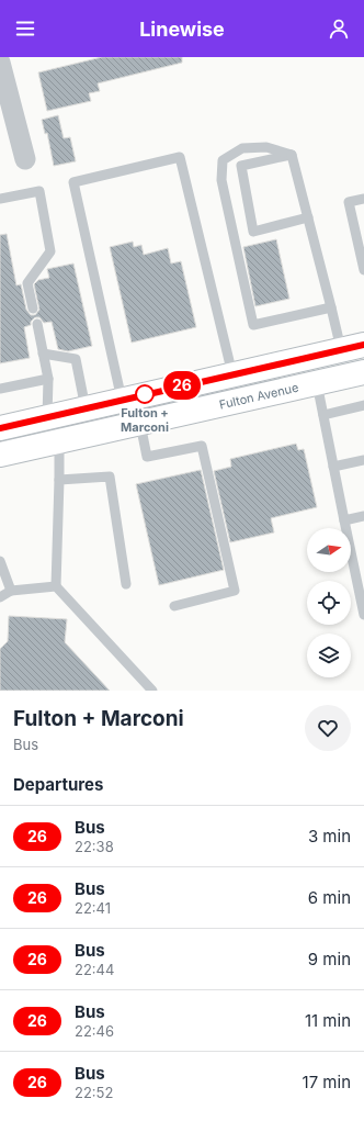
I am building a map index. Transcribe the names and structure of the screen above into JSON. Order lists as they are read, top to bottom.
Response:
{
  "streets": {
    "main road": ["Fulton Avenue"]
  },
  "places": ["Fulton + Marconi"],
  "lines": ["bus line 26"],
  "north": "right",
  "page": {
    "header": "Linewise",
    "on_map": "26",
    "heading": [
      ["Fulton + Marconi", "Bus"],
      "Departures"
    ],
    "list": [
      {
        "mark": "26",
        "name": "Bus",
        "note": "22:38",
        "value": "3 min"
      },
      {
        "mark": "26",
        "name": "Bus",
        "note": "22:41",
        "value": "6 min"
      },
      {
        "mark": "26",
        "name": "Bus",
        "note": "22:44",
        "value": "9 min"
      },
      {
        "mark": "26",
        "name": "Bus",
        "note": "22:46",
        "value": "11 min"
      },
      {
        "mark": "26",
        "name": "Bus",
        "note": "22:52",
        "value": "17 min"
      }
    ]
  }
}
